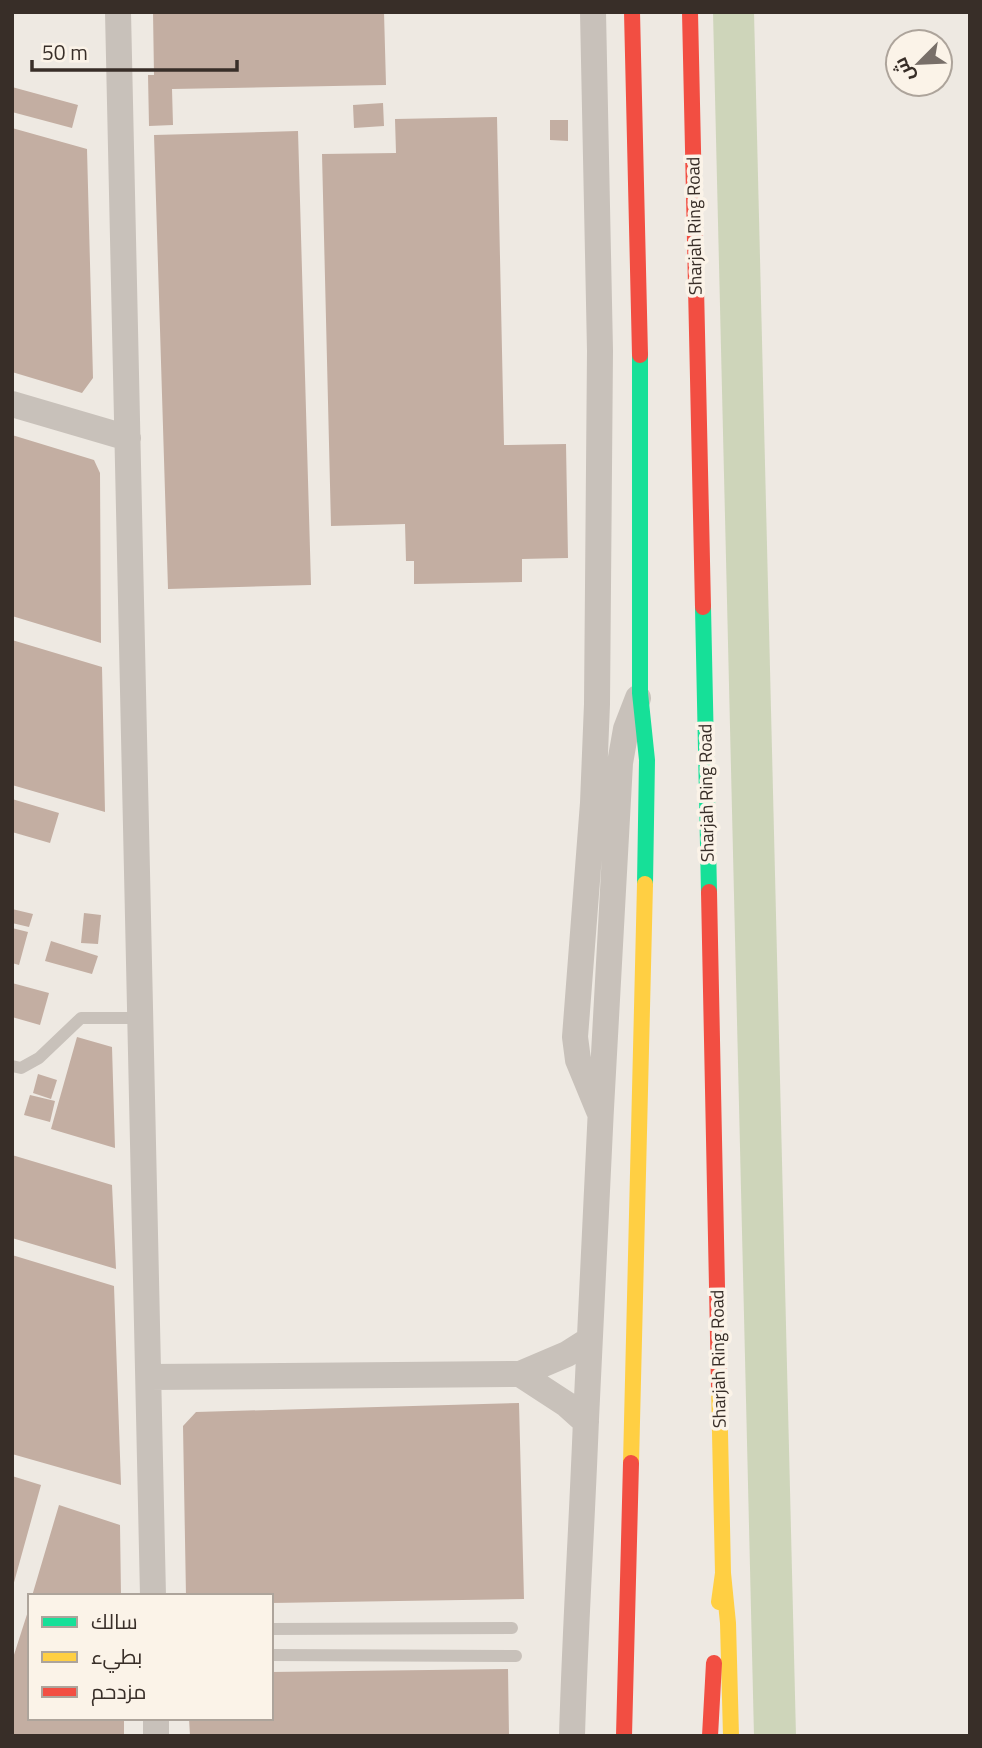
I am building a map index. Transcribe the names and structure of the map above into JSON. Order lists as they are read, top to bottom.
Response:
{
  "streets": {
    "main road": ["Sharjah Ring Road"]
  },
  "legend": ["سالك", "بطيء", "مزدحم"],
  "scale_bar": "50 m",
  "north": "bottom left"
}
